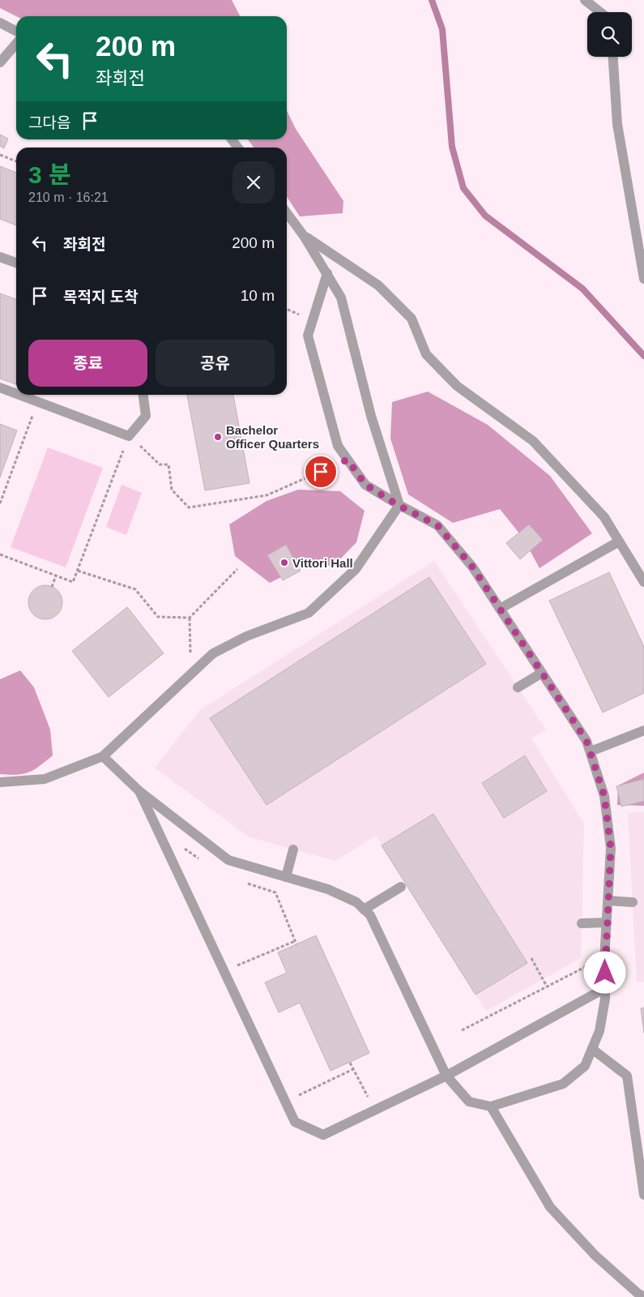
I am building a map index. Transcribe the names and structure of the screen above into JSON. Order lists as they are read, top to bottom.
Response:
{
  "places": ["Bachelor Officer Quarters", "Vittori Hall"],
  "page": {
    "turn": ["200 m", "좌회전"],
    "then": "그다음",
    "heading": ["3 분", "210 m · 16:21"],
    "list": [
      {
        "name": "좌회전",
        "value": "200 m"
      },
      {
        "name": "목적지 도착",
        "value": "10 m"
      }
    ],
    "buttons": ["종료", "공유"]
  }
}
